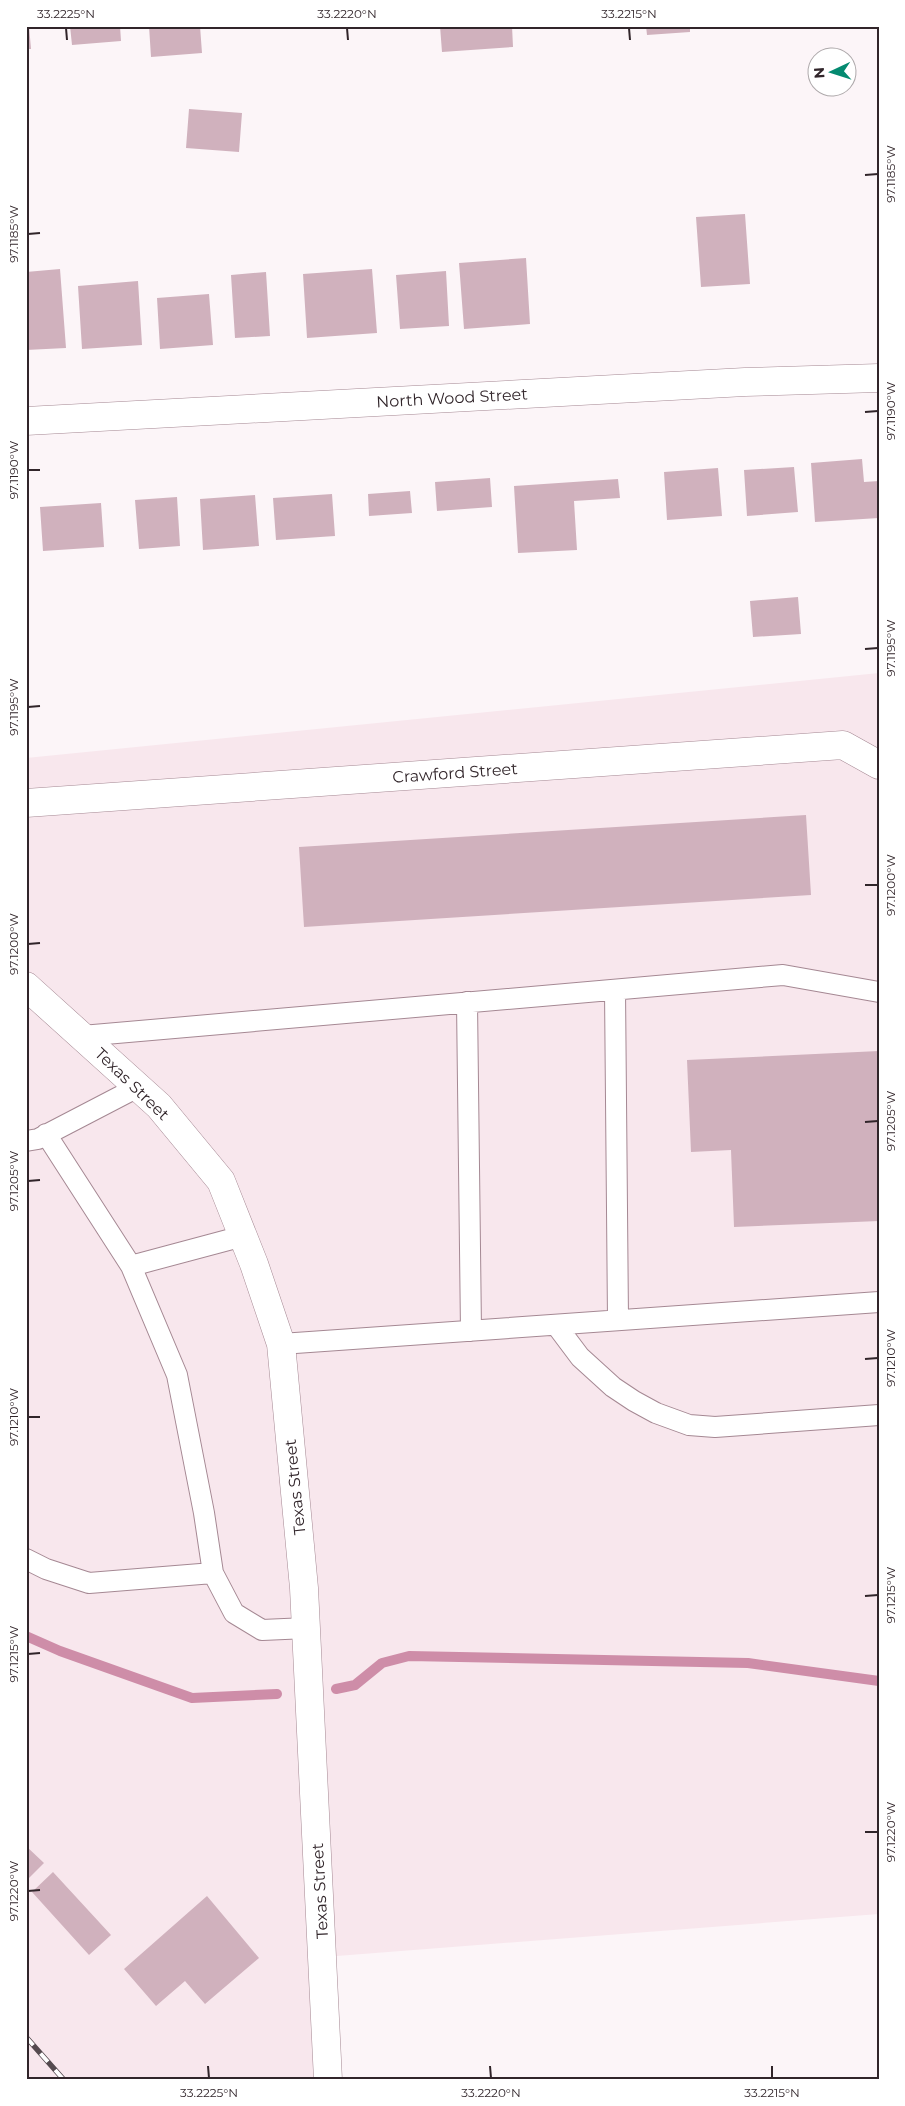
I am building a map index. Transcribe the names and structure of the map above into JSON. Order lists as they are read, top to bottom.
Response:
{
  "streets": {
    "street": ["North Wood Street", "Crawford Street", "Texas Street"]
  },
  "north": "left",
  "coordinates": [
    "33.2225°N",
    "33.2220°N",
    "33.2215°N",
    "97.1185°W",
    "97.1190°W",
    "97.1195°W",
    "97.1200°W",
    "97.1205°W",
    "97.1210°W",
    "97.1215°W",
    "97.1220°W"
  ]
}
